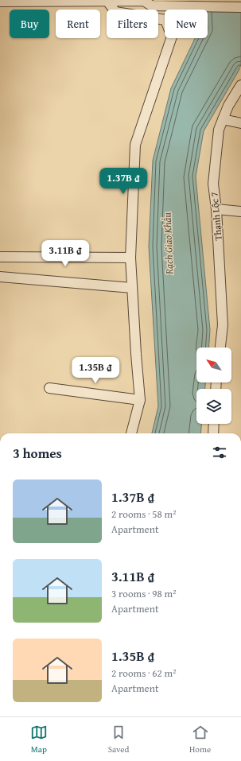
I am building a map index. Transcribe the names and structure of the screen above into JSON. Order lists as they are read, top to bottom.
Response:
{
  "streets": {
    "street": ["Thạnh Lộc 7"]
  },
  "water": ["Rạch Giao Khẩu"],
  "north": "top left",
  "page": {
    "chip": [
      "Buy",
      "Rent",
      "Filters",
      "New"
    ],
    "price": ["1.37B ₫", "3.11B ₫", "1.35B ₫"],
    "heading": "3 homes",
    "list": [
      {
        "name": "1.37B ₫",
        "note": "2 rooms · 58 m² · Apartment"
      },
      {
        "name": "3.11B ₫",
        "note": "3 rooms · 98 m² · Apartment"
      },
      {
        "name": "1.35B ₫",
        "note": "2 rooms · 62 m² · Apartment"
      }
    ],
    "tabs": ["Map", "Saved", "Home"]
  }
}
